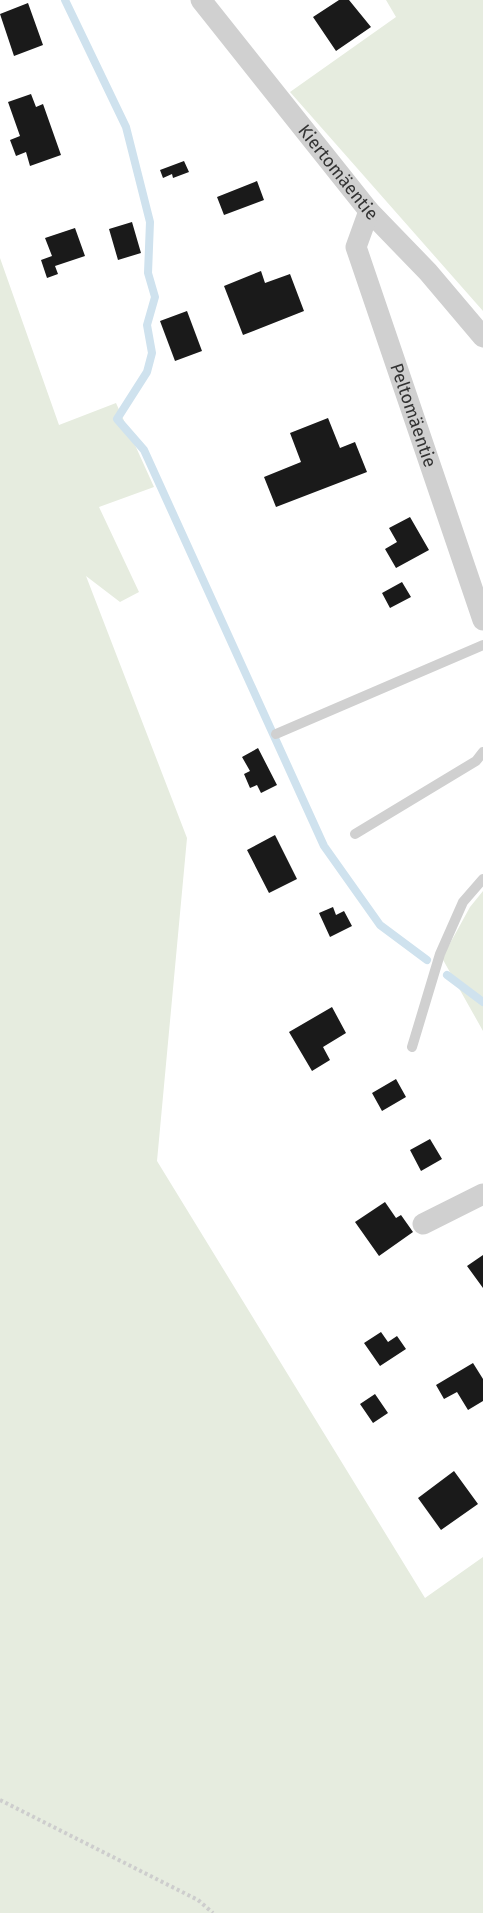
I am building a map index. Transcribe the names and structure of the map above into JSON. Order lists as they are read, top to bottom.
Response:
{
  "streets": {
    "street": ["Kiertomäentie", "Peltomäentie"]
  },
  "crossings": [
    ["Kiertomäentie", "Peltomäentie"]
  ]
}
